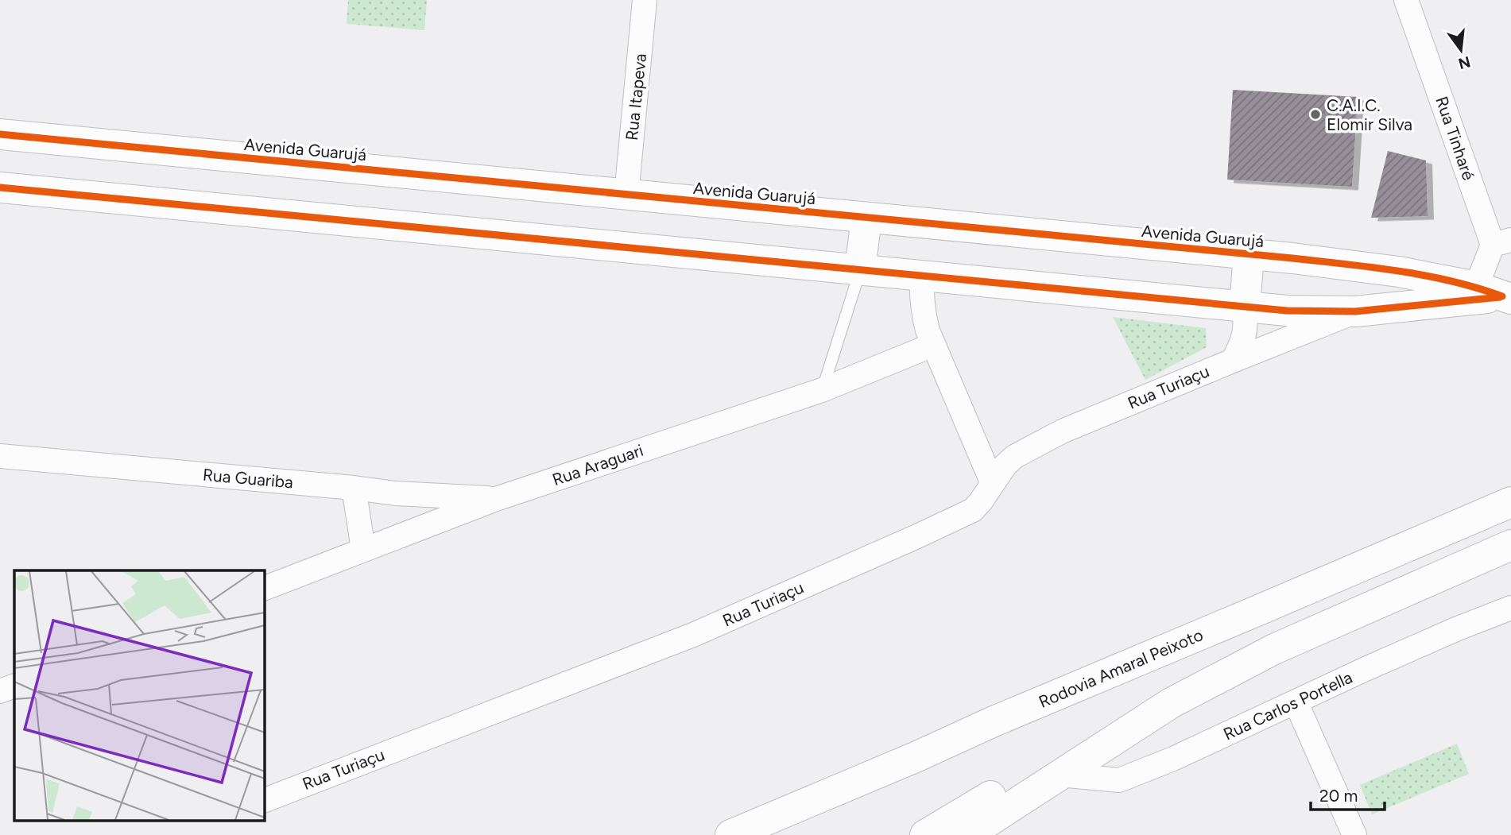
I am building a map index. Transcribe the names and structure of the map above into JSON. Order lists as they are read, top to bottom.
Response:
{
  "streets": {
    "main road": ["Avenida Guarujá", "Rodovia Amaral Peixoto"],
    "street": [
      "Rua Itapeva",
      "Rua Tinharé",
      "Rua Turiaçu",
      "Rua Araguari",
      "Rua Guariba",
      "Rua Carlos Portella"
    ]
  },
  "crossings": [
    ["Rua Itapeva", "Avenida Guarujá"],
    ["Rua Araguari", "Rua Guariba"]
  ],
  "places": ["C.A.I.C. Elomir Silva"],
  "scale_bar": "20 m",
  "north": "bottom"
}
